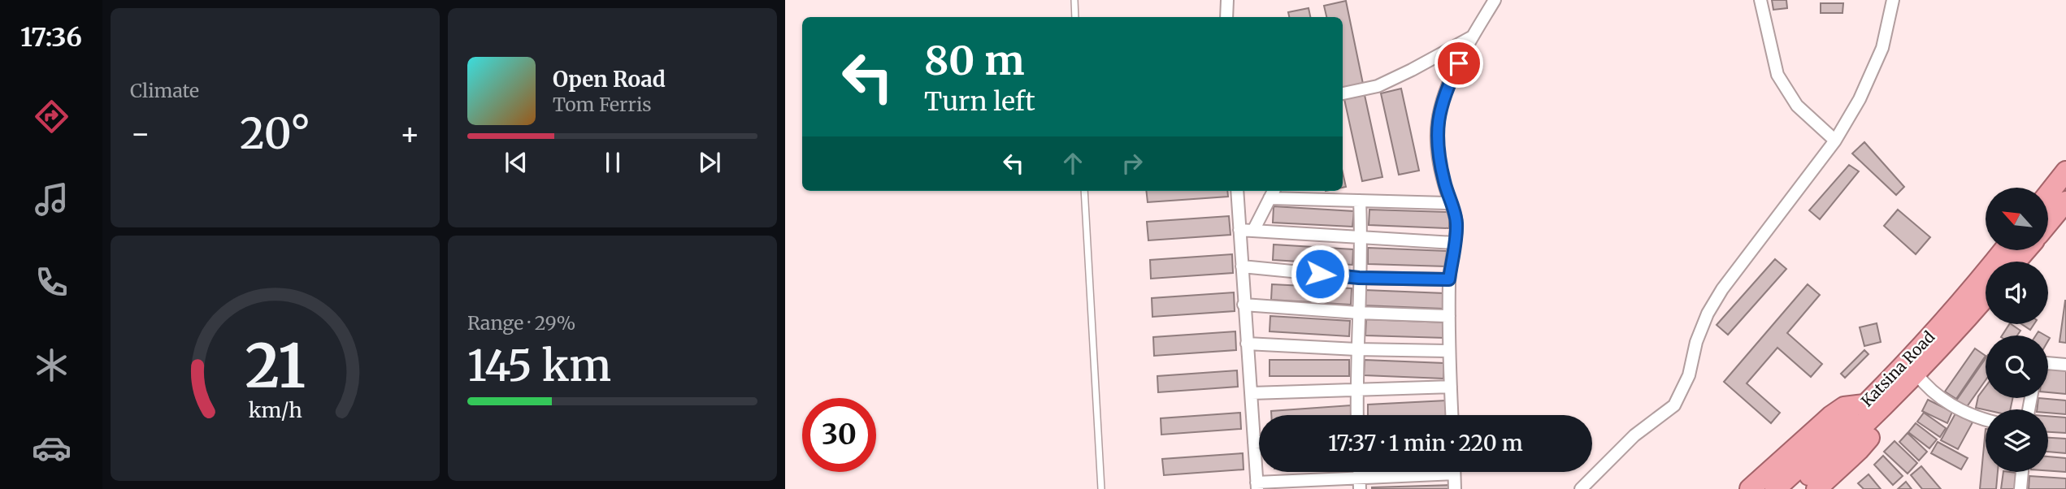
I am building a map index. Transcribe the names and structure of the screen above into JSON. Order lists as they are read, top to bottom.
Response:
{
  "streets": {
    "highway": ["Katsina Road"]
  },
  "north": "top left",
  "page": {
    "tabs": "17:36",
    "tile": [
      "Climate",
      ["Range · 29%", "145 km"]
    ],
    "turn": ["80 m", "Turn left"],
    "song": ["Open Road", "Tom Ferris"],
    "heat": ["−", "20°", "+"],
    "limit": "30",
    "trip": "17:37 · 1 min · 220 m",
    "gauge": ["21", "km/h"]
  }
}
